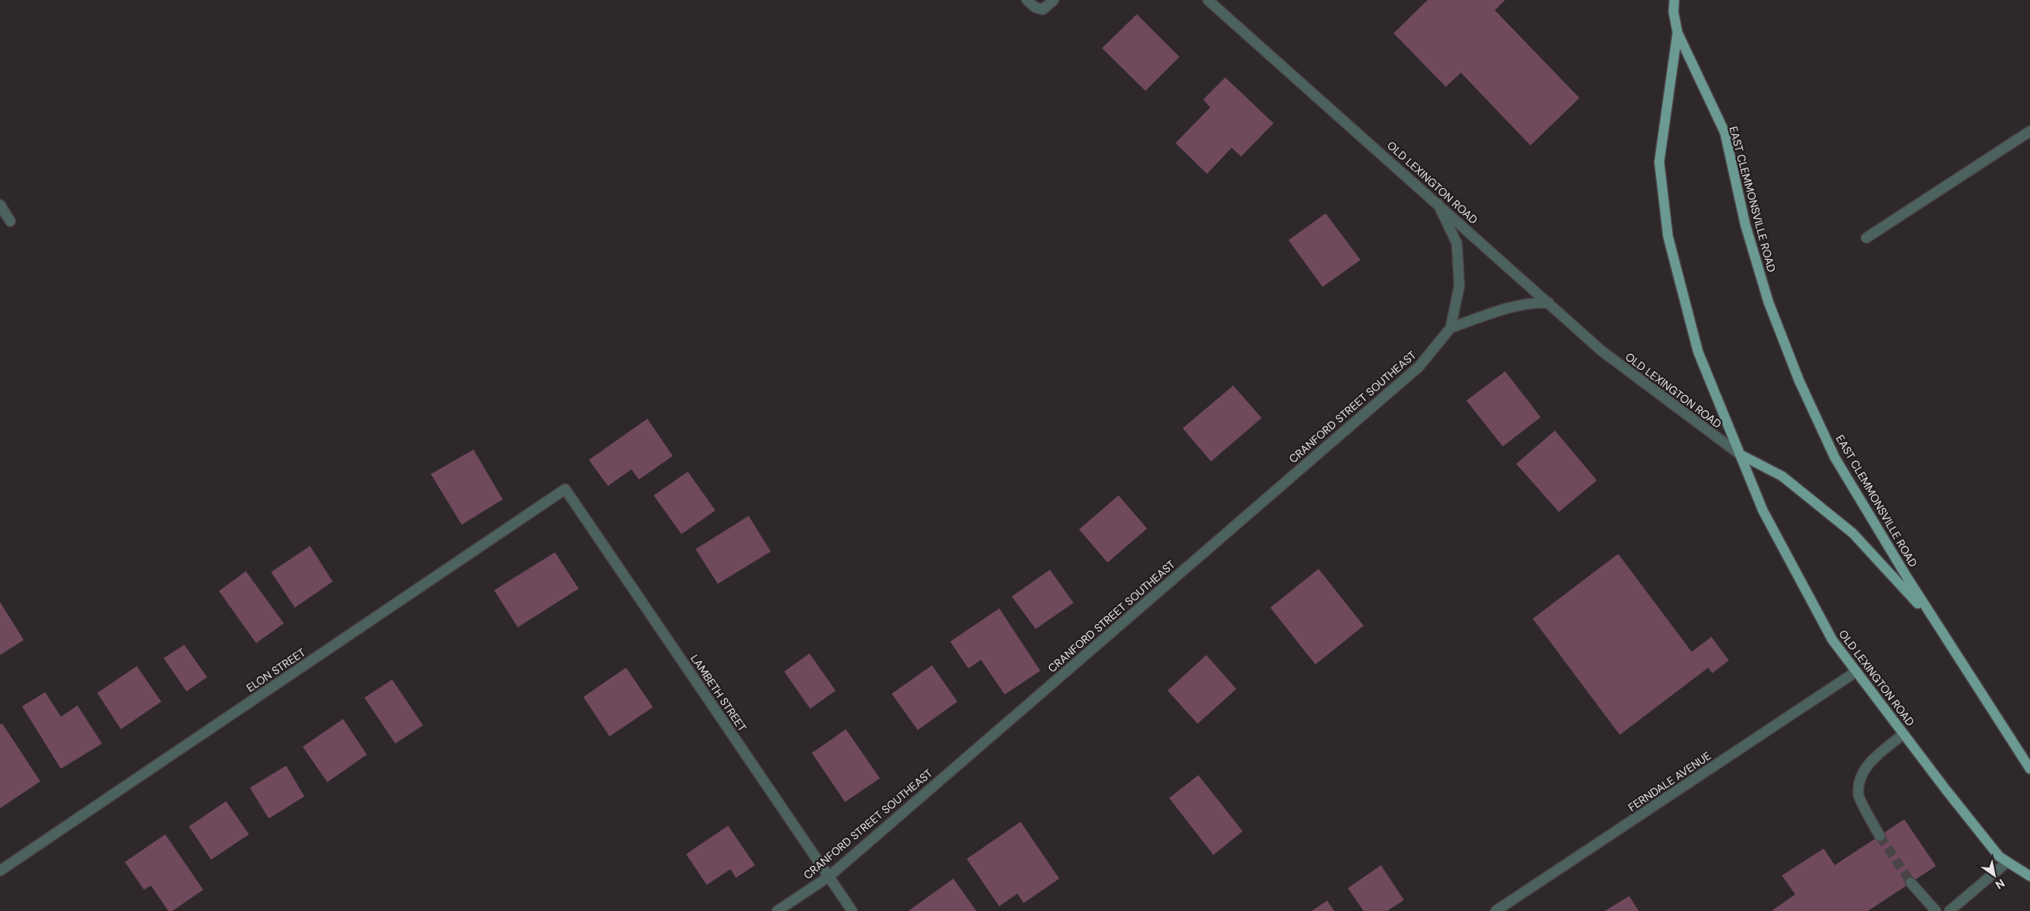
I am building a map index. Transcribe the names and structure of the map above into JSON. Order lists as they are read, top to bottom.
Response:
{
  "streets": {
    "main road": ["OLD LEXINGTON ROAD", "EAST CLEMMONSVILLE ROAD"],
    "street": [
      "CRANFORD STREET SOUTHEAST",
      "ELON STREET",
      "LAMBETH STREET",
      "FERNDALE AVENUE"
    ]
  },
  "crossings": [
    ["OLD LEXINGTON ROAD", "EAST CLEMMONSVILLE ROAD"],
    ["OLD LEXINGTON ROAD", "CRANFORD STREET SOUTHEAST"],
    ["OLD LEXINGTON ROAD", "FERNDALE AVENUE"],
    ["CRANFORD STREET SOUTHEAST", "LAMBETH STREET"],
    ["ELON STREET", "LAMBETH STREET"]
  ],
  "north": "bottom right"
}
